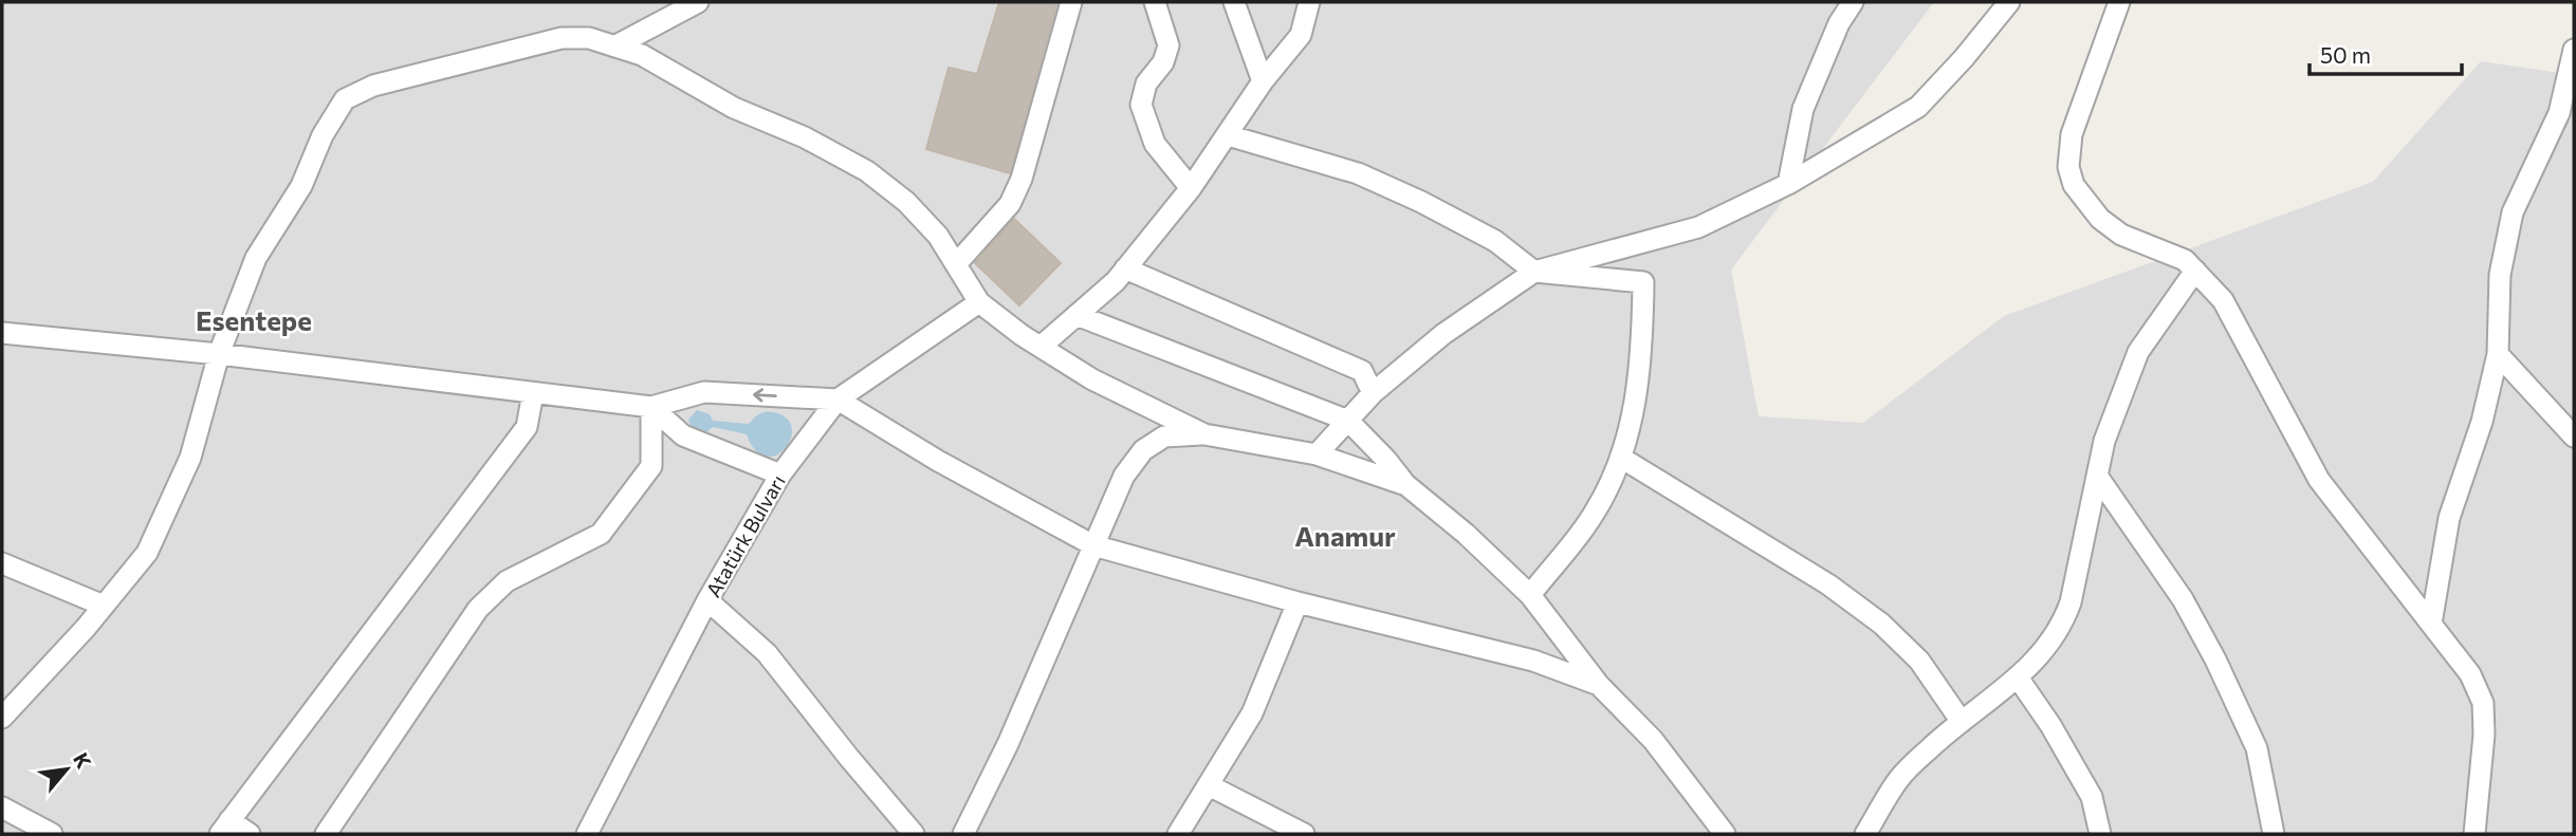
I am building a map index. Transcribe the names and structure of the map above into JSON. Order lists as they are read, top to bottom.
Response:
{
  "streets": {
    "street": ["Atatürk Bulvarı"]
  },
  "districts": ["Esentepe", "Anamur"],
  "scale_bar": "50 m",
  "north": "top right"
}
